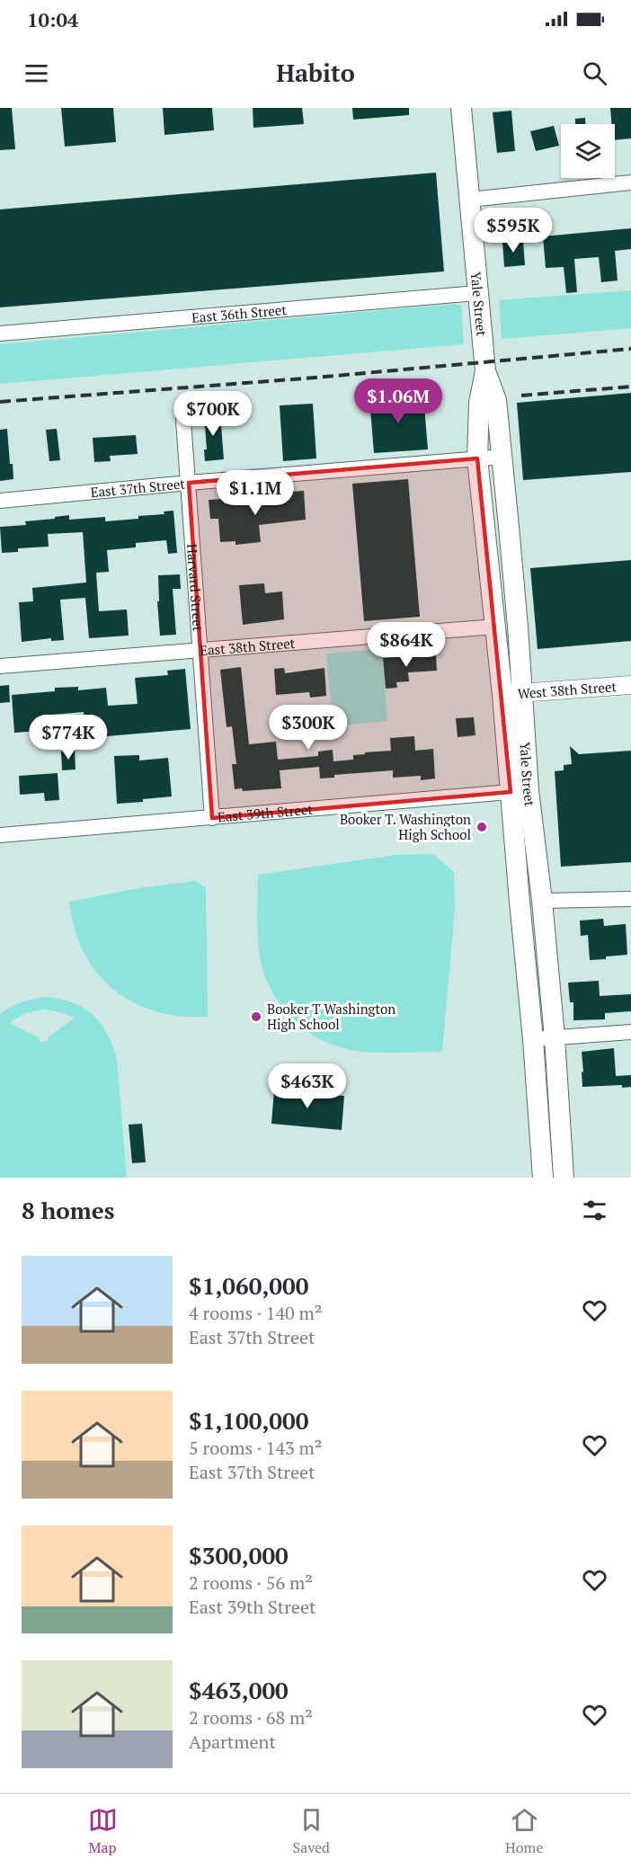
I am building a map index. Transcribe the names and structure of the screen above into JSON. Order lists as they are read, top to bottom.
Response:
{
  "streets": {
    "main road": ["Yale Street"],
    "street": [
      "East 36th Street",
      "East 37th Street",
      "Harvard Street",
      "East 38th Street",
      "West 38th Street",
      "East 39th Street"
    ]
  },
  "crossings": [
    ["Yale Street", "East 36th Street"],
    ["Yale Street", "East 37th Street"],
    ["Yale Street", "East 38th Street"],
    ["Yale Street", "West 38th Street"],
    ["Yale Street", "East 39th Street"],
    ["East 37th Street", "Harvard Street"],
    ["Harvard Street", "East 38th Street"],
    ["Harvard Street", "East 39th Street"]
  ],
  "places": ["Booker T. Washington High School", "Booker T Washington High School"],
  "page": {
    "status": "10:04",
    "header": "Habito",
    "price": [
      "$595K",
      "$1.06M",
      "$700K",
      "$1.1M",
      "$864K",
      "$300K",
      "$774K",
      "$463K"
    ],
    "heading": "8 homes",
    "list": [
      {
        "name": "$1,060,000",
        "note": "4 rooms · 140 m² · East 37th Street"
      },
      {
        "name": "$1,100,000",
        "note": "5 rooms · 143 m² · East 37th Street"
      },
      {
        "name": "$300,000",
        "note": "2 rooms · 56 m² · East 39th Street"
      },
      {
        "name": "$463,000",
        "note": "2 rooms · 68 m² · Apartment"
      }
    ],
    "tabs": ["Map", "Saved", "Home"]
  }
}
